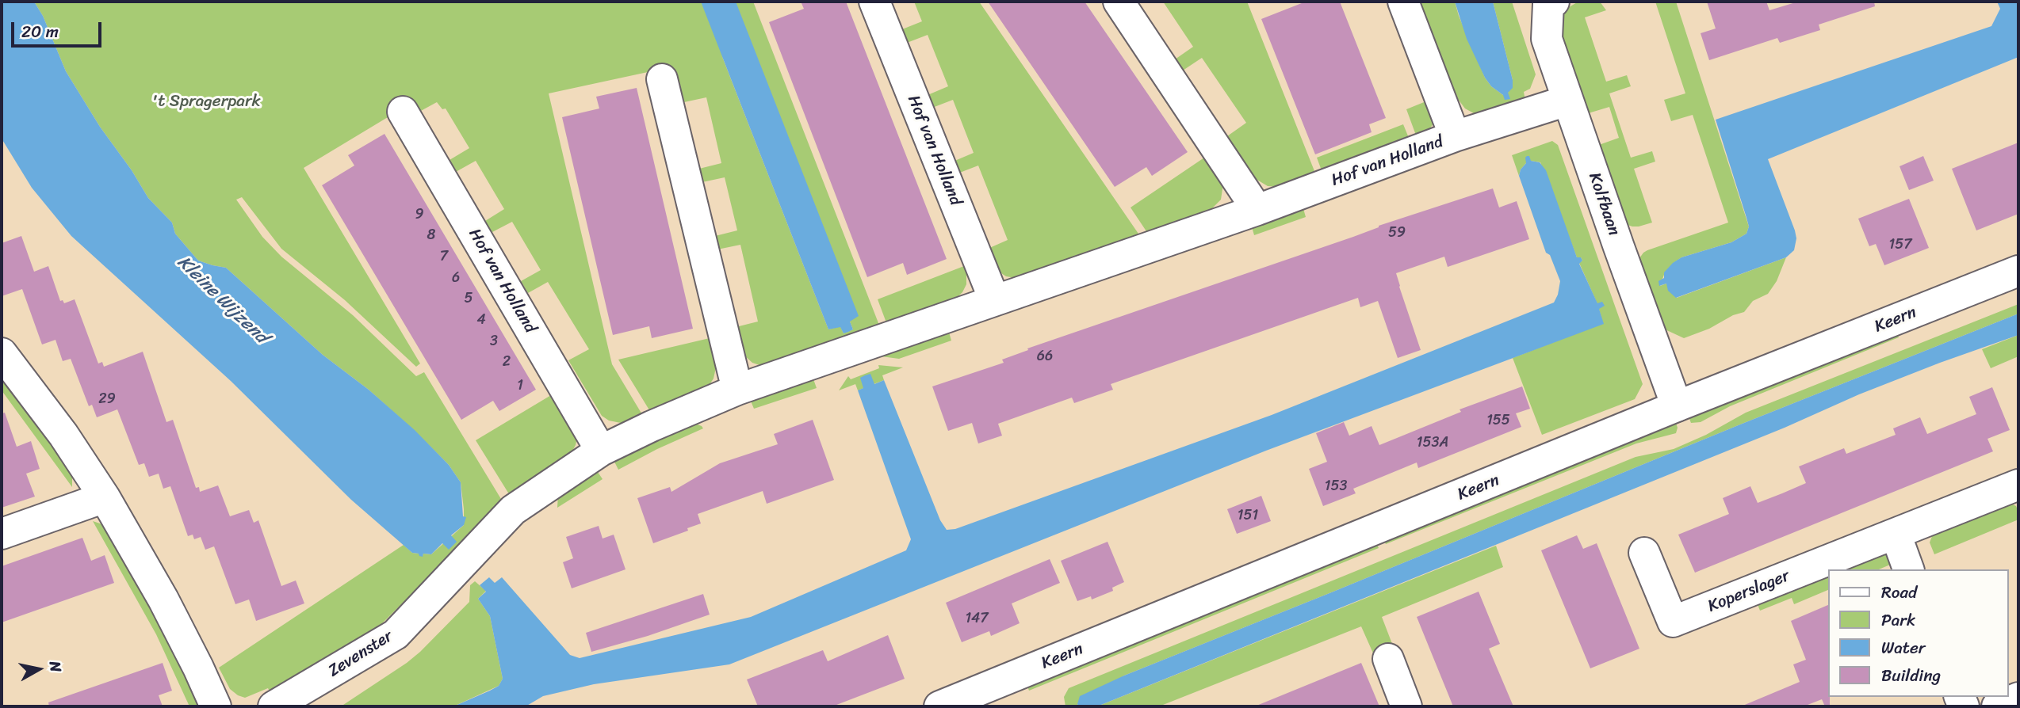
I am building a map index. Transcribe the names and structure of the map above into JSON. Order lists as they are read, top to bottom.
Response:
{
  "streets": {
    "street": [
      "Hof van Holland",
      "Kolfbaan",
      "Keern",
      "Koperslager",
      "Zevenster"
    ]
  },
  "crossings": [
    ["Hof van Holland", "Kolfbaan"],
    ["Hof van Holland", "Zevenster"],
    ["Kolfbaan", "Keern"]
  ],
  "water": ["Kleine Wijzend"],
  "parks": ["'t Spragerpark"],
  "house_numbers": [
    "9",
    "59",
    "8",
    "157",
    "7",
    "6",
    "5",
    "4",
    "3",
    "66",
    "2",
    "1",
    "29",
    "155",
    "153A",
    "153",
    "151",
    "147"
  ],
  "legend": [
    "Road",
    "Park",
    "Water",
    "Building"
  ],
  "scale_bar": "20 m",
  "north": "right"
}
